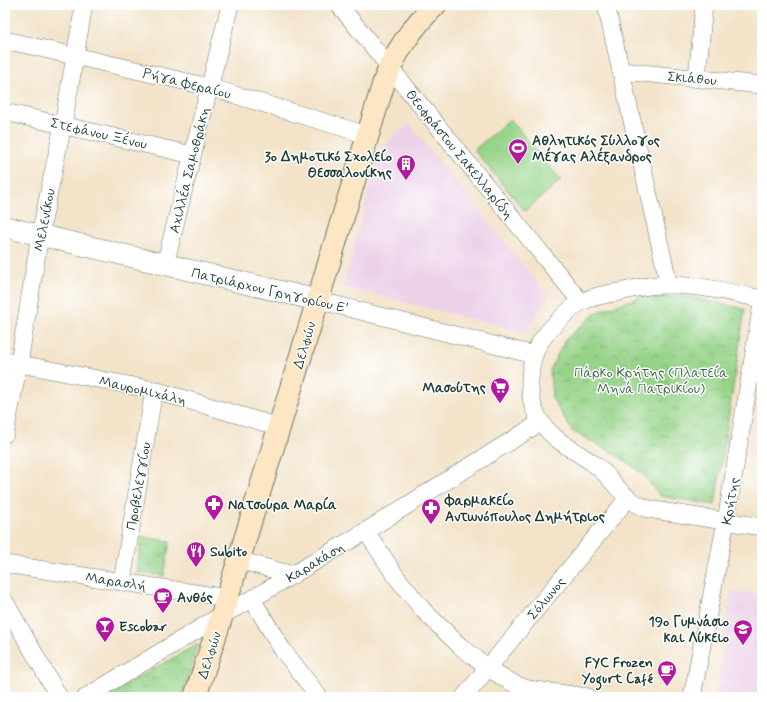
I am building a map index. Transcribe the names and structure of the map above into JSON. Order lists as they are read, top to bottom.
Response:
{
  "streets": {
    "main road": ["Δελφών"],
    "street": [
      "Σκιάθου",
      "Ρήγα Φεραίου",
      "Στεφάνου Ξένου",
      "Θεοφράστου Σακελλαρίδη",
      "Αχιλλέα Σαμοθράκη",
      "Μελενίκου",
      "Πατριάρχου Γρηγορίου Ε'",
      "Μαυρομιχάλη",
      "Προβελεγγίου",
      "Κρήτης",
      "Καρακάση",
      "Μαρασλή",
      "Σόλωνος"
    ]
  },
  "crossings": [
    ["Ρήγα Φεραίου", "Αχιλλέα Σαμοθράκη"],
    ["Ρήγα Φεραίου", "Μελενίκου"],
    ["Ρήγα Φεραίου", "Δελφών"],
    ["Στεφάνου Ξένου", "Αχιλλέα Σαμοθράκη"],
    ["Στεφάνου Ξένου", "Μελενίκου"],
    ["Θεοφράστου Σακελλαρίδη", "Δελφών"],
    ["Αχιλλέα Σαμοθράκη", "Πατριάρχου Γρηγορίου Ε'"],
    ["Μελενίκου", "Πατριάρχου Γρηγορίου Ε'"],
    ["Μελενίκου", "Μαυρομιχάλη"],
    ["Πατριάρχου Γρηγορίου Ε'", "Δελφών"],
    ["Δελφών", "Μαυρομιχάλη"],
    ["Δελφών", "Καρακάση"],
    ["Δελφών", "Μαρασλή"],
    ["Μαυρομιχάλη", "Προβελεγγίου"],
    ["Προβελεγγίου", "Μαρασλή"],
    ["Καρακάση", "Μαρασλή"]
  ],
  "parks": ["Πάρκο Κρήτης (Πλατεία Μηνά Πατρικίου)"],
  "places": {
    "sports": ["Αθλητικός Σύλλογος Μέγας Αλέξανδρος"],
    "building": ["3ο Δημοτικό Σχολείο Θεσσαλονίκης"],
    "supermarket": ["Μασούτης"],
    "pharmacy": ["Νατσούρα Μαρία", "Φαρμακείο Αντωνόπουλος Δημήτριος"],
    "restaurant": ["Subito"],
    "cafe": ["Ανθός", "FYC Frozen Yogurt Café"],
    "bar": ["Escobar"],
    "school or university": ["19ο Γυμνάσιο και Λύκειο"]
  }
}
